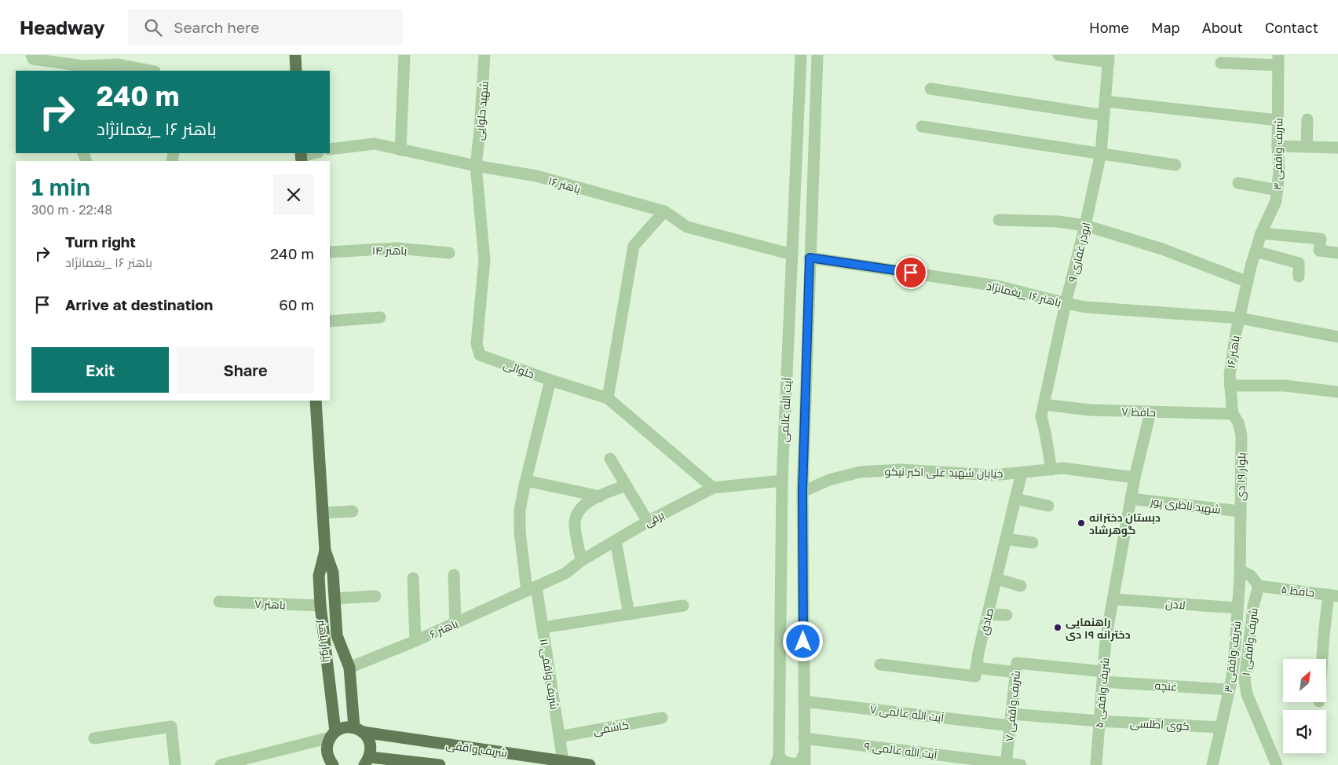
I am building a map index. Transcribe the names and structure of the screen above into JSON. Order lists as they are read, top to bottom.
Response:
{
  "streets": {
    "main road": ["بلوار باهنر", "شریف واقفی"],
    "street": [
      "شهید حلوایی",
      "شریف واقفی ۳",
      "باهنر ۱۶",
      "باهنر ۱۴",
      "ابوذر غفاری ۹",
      "باهنر ۱۶ _یغمانژاد",
      "حلوائی",
      "آیت الله عالمی",
      "حافظ ۷",
      "خیابان شهید علی اکبر نیکو",
      "بلوار ۱۹ دی",
      "شهید ناظری پور",
      "برقی",
      "حافظ ۵",
      "باهنر ۷",
      "لادن",
      "صادق",
      "باهنر ۶",
      "شریف وافقی ۱",
      "شریف وافقی ۳",
      "شریف واقفی ۱۱",
      "غنچه",
      "شریف واقفی ۵",
      "شریف واقفی ۷",
      "آیت الله عالمی ۷",
      "کوی اطلسی",
      "کاشفی",
      "آیت الله عالمی ۹"
    ]
  },
  "crossings": [
    ["شهید حلوایی", "باهنر ۱۶"],
    ["شهید حلوایی", "حلوائی"],
    ["شریف واقفی ۳", "باهنر ۱۶"],
    ["شریف واقفی ۳", "باهنر ۱۶ _یغمانژاد"],
    ["باهنر ۱۶", "باهنر ۱۶ _یغمانژاد"],
    ["باهنر ۱۶", "حلوائی"],
    ["باهنر ۱۶", "آیت الله عالمی"],
    ["باهنر ۱۶", "بلوار ۱۹ دی"],
    ["ابوذر غفاری ۹", "باهنر ۱۶ _یغمانژاد"],
    ["ابوذر غفاری ۹", "حافظ ۷"],
    ["ابوذر غفاری ۹", "خیابان شهید علی اکبر نیکو"],
    ["باهنر ۱۶ _یغمانژاد", "آیت الله عالمی"],
    ["حلوائی", "برقی"],
    ["حلوائی", "شریف واقفی ۱۱"],
    ["آیت الله عالمی", "خیابان شهید علی اکبر نیکو"],
    ["آیت الله عالمی", "برقی"],
    ["آیت الله عالمی", "آیت الله عالمی ۷"],
    ["آیت الله عالمی", "آیت الله عالمی ۹"],
    ["حافظ ۷", "بلوار ۱۹ دی"],
    ["حافظ ۷", "شریف واقفی ۵"],
    ["خیابان شهید علی اکبر نیکو", "صادق"],
    ["خیابان شهید علی اکبر نیکو", "شریف واقفی ۵"],
    ["بلوار ۱۹ دی", "شهید ناظری پور"],
    ["بلوار ۱۹ دی", "شریف وافقی ۳"],
    ["شهید ناظری پور", "شریف واقفی ۵"],
    ["برقی", "باهنر ۶"],
    ["برقی", "شریف واقفی ۱۱"],
    ["حافظ ۵", "شریف وافقی ۱"],
    ["باهنر ۷", "بلوار باهنر"],
    ["لادن", "شریف وافقی ۳"],
    ["لادن", "شریف واقفی ۵"],
    ["باهنر ۶", "بلوار باهنر"],
    ["باهنر ۶", "شریف واقفی ۱۱"],
    ["بلوار باهنر", "شریف واقفی"],
    ["شریف وافقی ۳", "غنچه"],
    ["شریف وافقی ۳", "کوی اطلسی"],
    ["شریف واقفی ۱۱", "کاشفی"],
    ["شریف واقفی ۱۱", "شریف واقفی"],
    ["غنچه", "شریف واقفی ۵"],
    ["غنچه", "شریف واقفی ۷"],
    ["شریف واقفی ۵", "شریف واقفی ۷"],
    ["شریف واقفی ۵", "آیت الله عالمی ۷"],
    ["شریف واقفی ۵", "کوی اطلسی"],
    ["شریف واقفی ۷", "آیت الله عالمی ۷"],
    ["شریف واقفی ۷", "آیت الله عالمی ۹"],
    ["آیت الله عالمی ۷", "کوی اطلسی"]
  ],
  "places": ["دبستان دخترانه گوهرشاد", "راهنمایی دخترانه ۱۹ دی"],
  "north": "top right",
  "page": {
    "header": "Headway",
    "search": "Search here",
    "nav": [
      "Home",
      "Map",
      "About",
      "Contact"
    ],
    "turn": ["240 m", "باهنر ۱۶ _یغمانژاد"],
    "heading": ["1 min", "300 m · 22:48"],
    "list": [
      {
        "name": "Turn right",
        "note": "باهنر ۱۶ _یغمانژاد",
        "value": "240 m"
      },
      {
        "name": "Arrive at destination",
        "value": "60 m"
      }
    ],
    "buttons": ["Exit", "Share"]
  }
}
